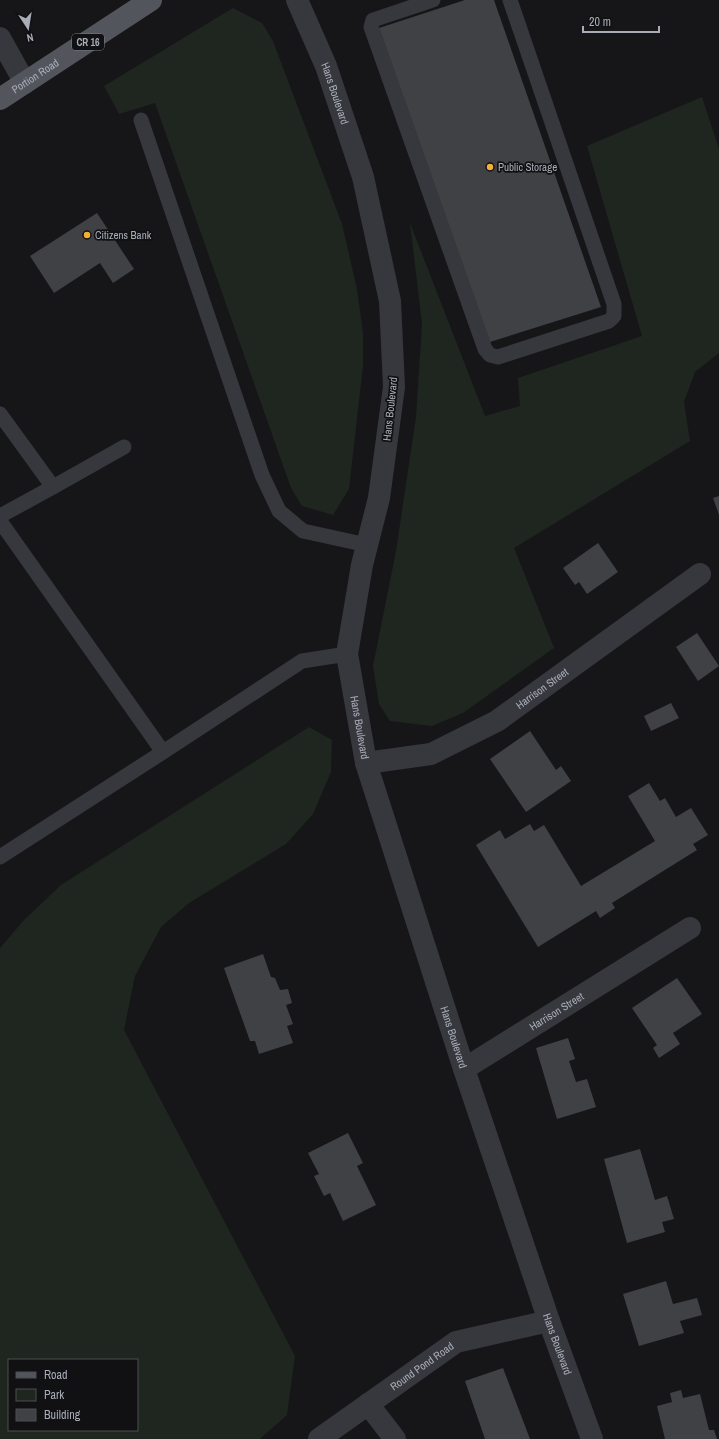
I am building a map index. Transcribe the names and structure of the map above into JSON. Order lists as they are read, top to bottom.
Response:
{
  "streets": {
    "main road": ["CR 16", "Portion Road"],
    "street": ["Hans Boulevard", "Harrison Street", "Round Pond Road"]
  },
  "crossings": [
    ["Hans Boulevard", "Harrison Street"],
    ["Hans Boulevard", "Round Pond Road"]
  ],
  "places": ["Public Storage", "Citizens Bank"],
  "legend": ["Road", "Park", "Building"],
  "scale_bar": "20 m",
  "north": "bottom"
}
